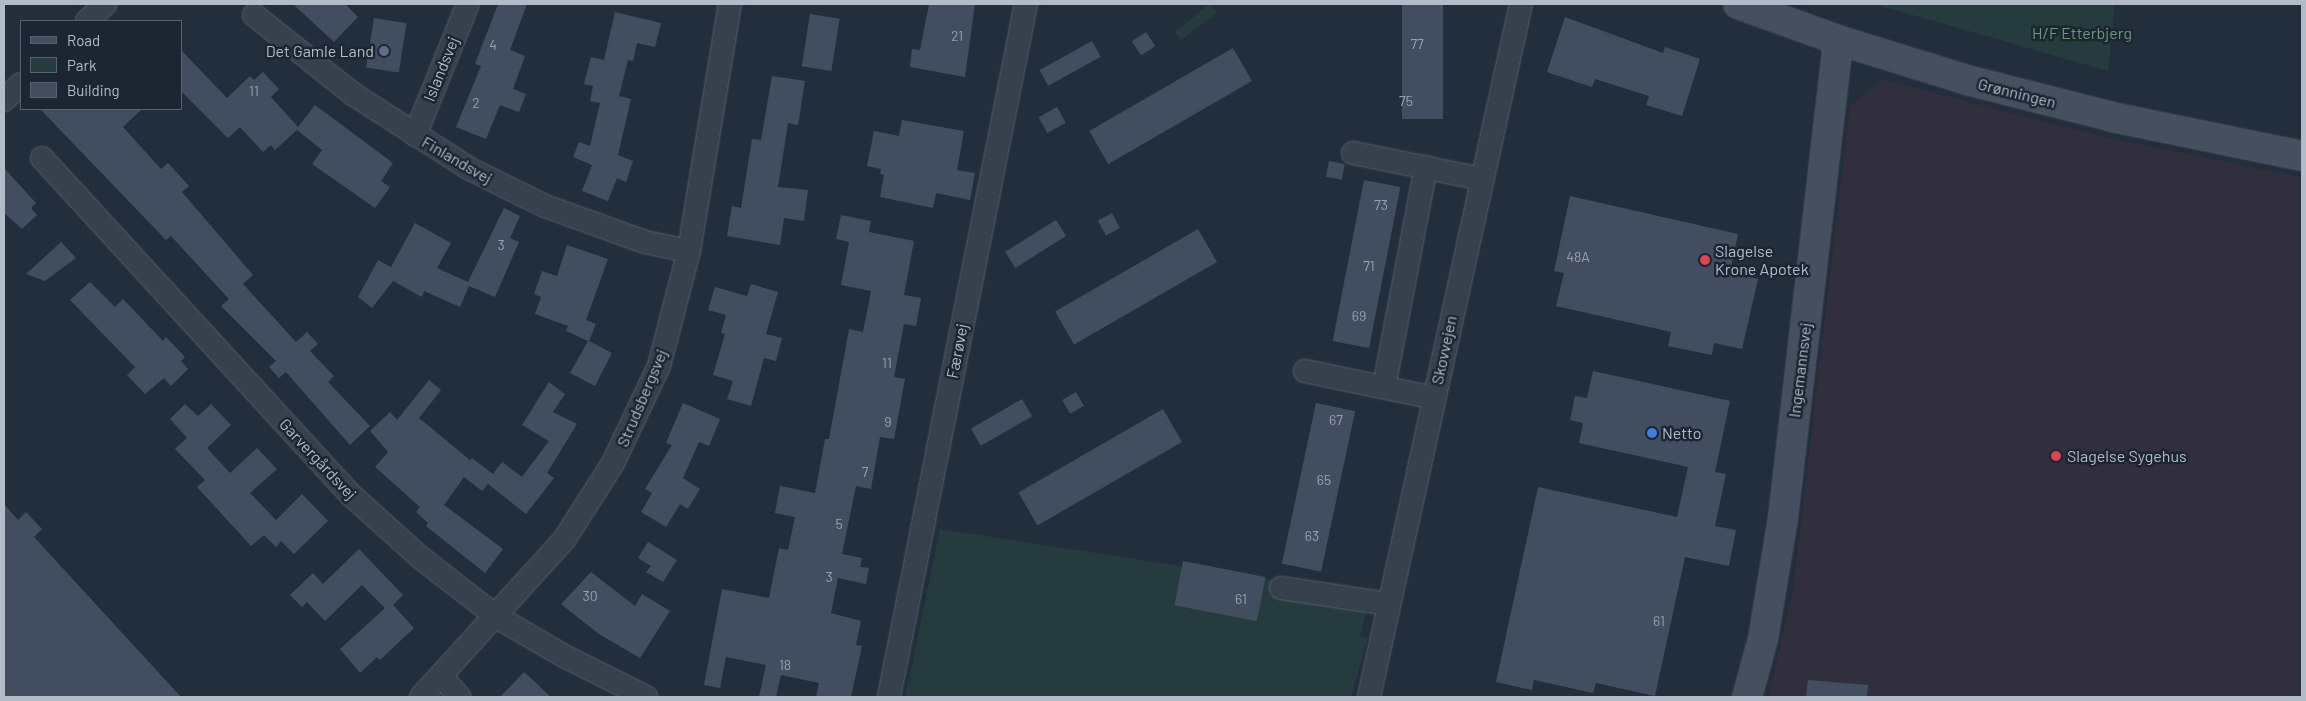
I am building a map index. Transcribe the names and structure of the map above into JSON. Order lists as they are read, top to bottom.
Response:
{
  "streets": {
    "street": [
      "Islandsvej",
      "Grønningen",
      "Finlandsvej",
      "Skovvejen",
      "Færøvej",
      "Ingemannsvej",
      "Strudsbergsvej",
      "Garvergårdsvej"
    ]
  },
  "crossings": [
    ["Islandsvej", "Finlandsvej"],
    ["Grønningen", "Ingemannsvej"],
    ["Finlandsvej", "Strudsbergsvej"],
    ["Strudsbergsvej", "Garvergårdsvej"]
  ],
  "parks": ["H/F Etterbjerg"],
  "places": [
    "Det Gamle Land",
    "Slagelse Krone Apotek",
    "Netto",
    "Slagelse Sygehus"
  ],
  "house_numbers": [
    "21",
    "77",
    "4",
    "11",
    "75",
    "2",
    "73",
    "3",
    "48A",
    "71",
    "69",
    "11",
    "67",
    "9",
    "7",
    "65",
    "5",
    "63",
    "3",
    "30",
    "61",
    "61",
    "18"
  ],
  "legend": ["Road", "Park", "Building"]
}
